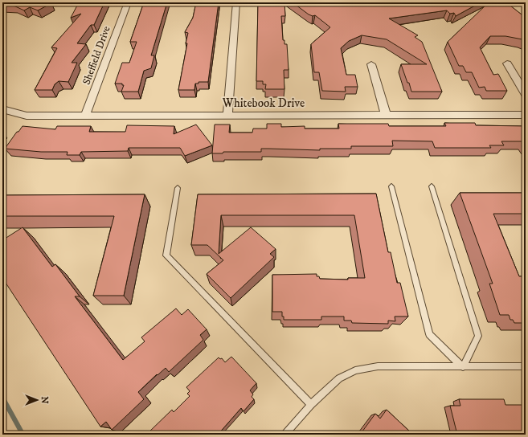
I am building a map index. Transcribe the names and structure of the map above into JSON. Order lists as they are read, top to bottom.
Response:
{
  "streets": {
    "street": ["Sheffield Drive", "Whitebook Drive"]
  },
  "crossings": [
    ["Sheffield Drive", "Whitebook Drive"]
  ],
  "north": "right"
}
